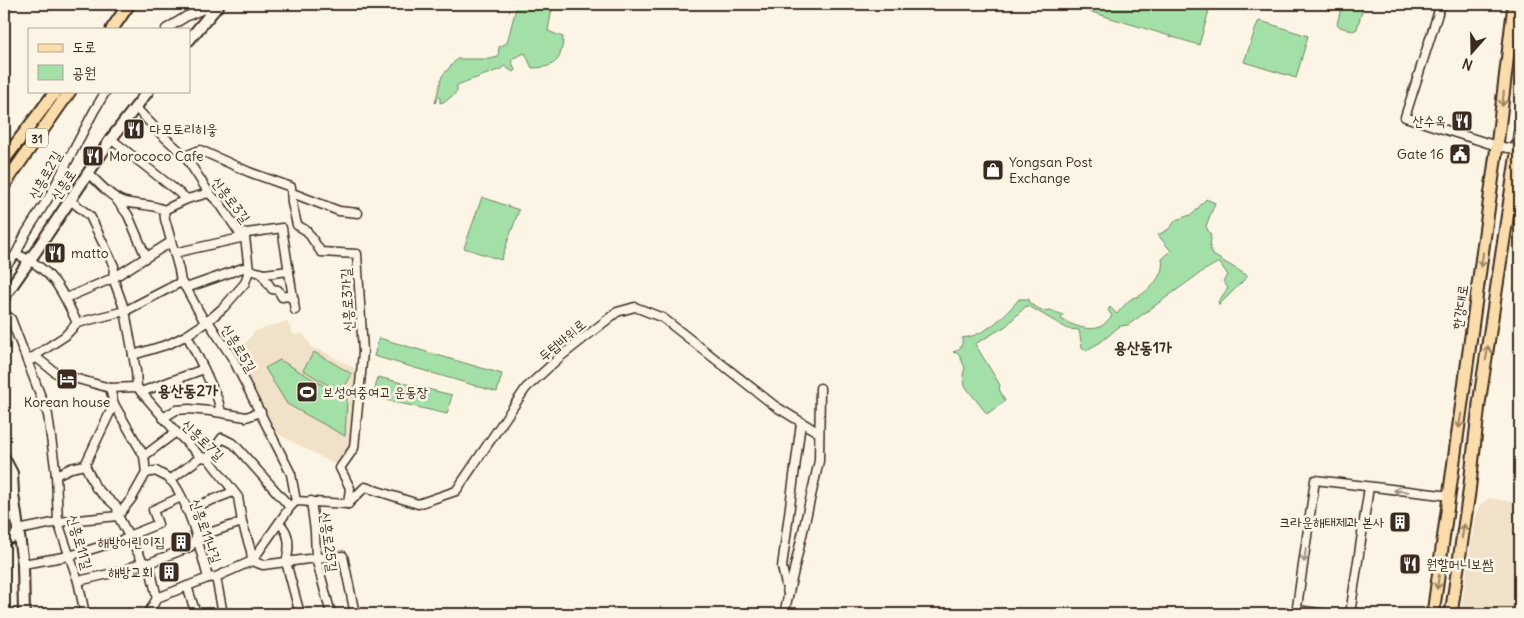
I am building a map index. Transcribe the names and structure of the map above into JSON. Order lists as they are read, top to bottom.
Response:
{
  "streets": {
    "main road": ["31", "한강대로"],
    "street": [
      "신흥로2길",
      "신흥로",
      "신흥로3길",
      "신흥로3가길",
      "두텁바위로",
      "신흥로5길",
      "신흥로7길",
      "신흥로11나길",
      "신흥로11길",
      "신흥로25길"
    ]
  },
  "crossings": [
    ["신흥로", "신흥로3길"],
    ["신흥로3가길", "두텁바위로"]
  ],
  "districts": ["용산동1가", "용산동2가"],
  "places": {
    "restaurant": [
      "산수옥",
      "다모토리히읗",
      "Morococo Cafe",
      "matto",
      "원할머니보쌈"
    ],
    "public building": ["Gate 16"],
    "shop": ["Yongsan Post Exchange"],
    "hotel": ["Korean house"],
    "sports": ["보성여중여고 운동장"],
    "building": ["크라운해태제과 본사", "해방어린이집", "해방교회"]
  },
  "legend": ["도로", "공원"],
  "north": "bottom"
}
